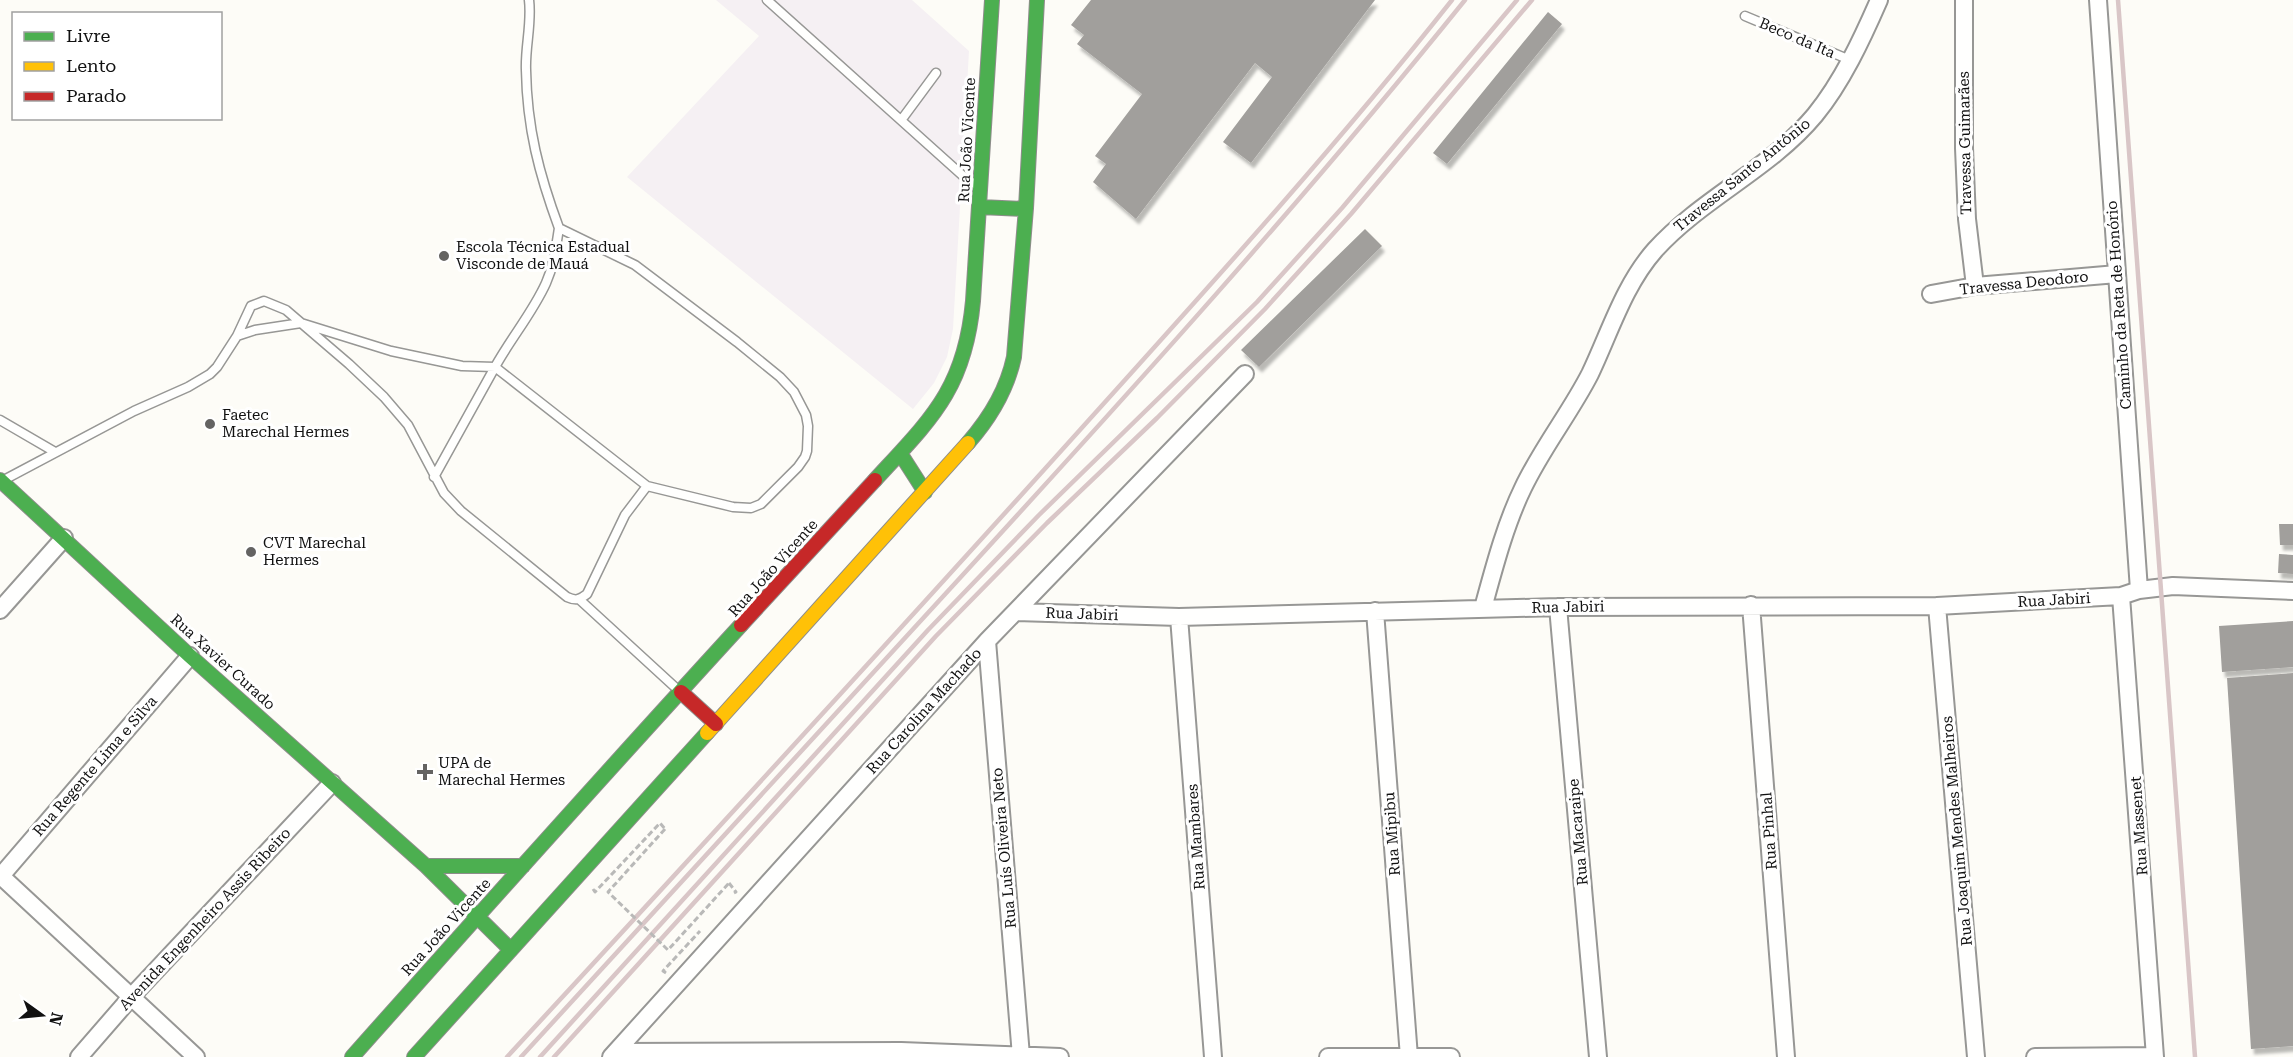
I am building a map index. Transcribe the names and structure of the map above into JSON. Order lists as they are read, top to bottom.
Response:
{
  "streets": {
    "main road": ["Rua João Vicente", "Rua Xavier Curado"],
    "street": [
      "Travessa Guimarães",
      "Travessa Santo Antônio",
      "Travessa Deodoro",
      "Caminho da Reta de Honório",
      "Rua Jabiri",
      "Rua Carolina Machado",
      "Rua Regente Lima e Silva",
      "Rua Massenet",
      "Rua Pinhal",
      "Rua Joaquim Mendes Malheiros",
      "Rua Macaraipe",
      "Rua Mipibu",
      "Rua Mambares",
      "Rua Luís Oliveira Neto",
      "Avenida Engenheiro Assis Ribeiro"
    ],
    "lane": ["Beco da Ita"]
  },
  "crossings": [
    ["Beco da Ita", "Travessa Santo Antônio"],
    ["Rua João Vicente", "Rua Xavier Curado"],
    ["Travessa Guimarães", "Travessa Deodoro"],
    ["Travessa Santo Antônio", "Rua Jabiri"],
    ["Travessa Deodoro", "Caminho da Reta de Honório"],
    ["Rua Jabiri", "Rua Carolina Machado"],
    ["Rua Jabiri", "Rua Massenet"],
    ["Rua Jabiri", "Rua Pinhal"],
    ["Rua Jabiri", "Rua Joaquim Mendes Malheiros"],
    ["Rua Jabiri", "Rua Macaraipe"],
    ["Rua Jabiri", "Rua Mipibu"],
    ["Rua Jabiri", "Rua Mambares"],
    ["Rua Xavier Curado", "Rua Regente Lima e Silva"],
    ["Rua Xavier Curado", "Avenida Engenheiro Assis Ribeiro"],
    ["Rua Carolina Machado", "Rua Luís Oliveira Neto"]
  ],
  "places": {
    "other": ["Escola Técnica Estadual Visconde de Mauá", "Faetec Marechal Hermes", "CVT Marechal Hermes"],
    "health": ["UPA de Marechal Hermes"]
  },
  "legend": ["Livre", "Lento", "Parado"],
  "north": "right"
}
